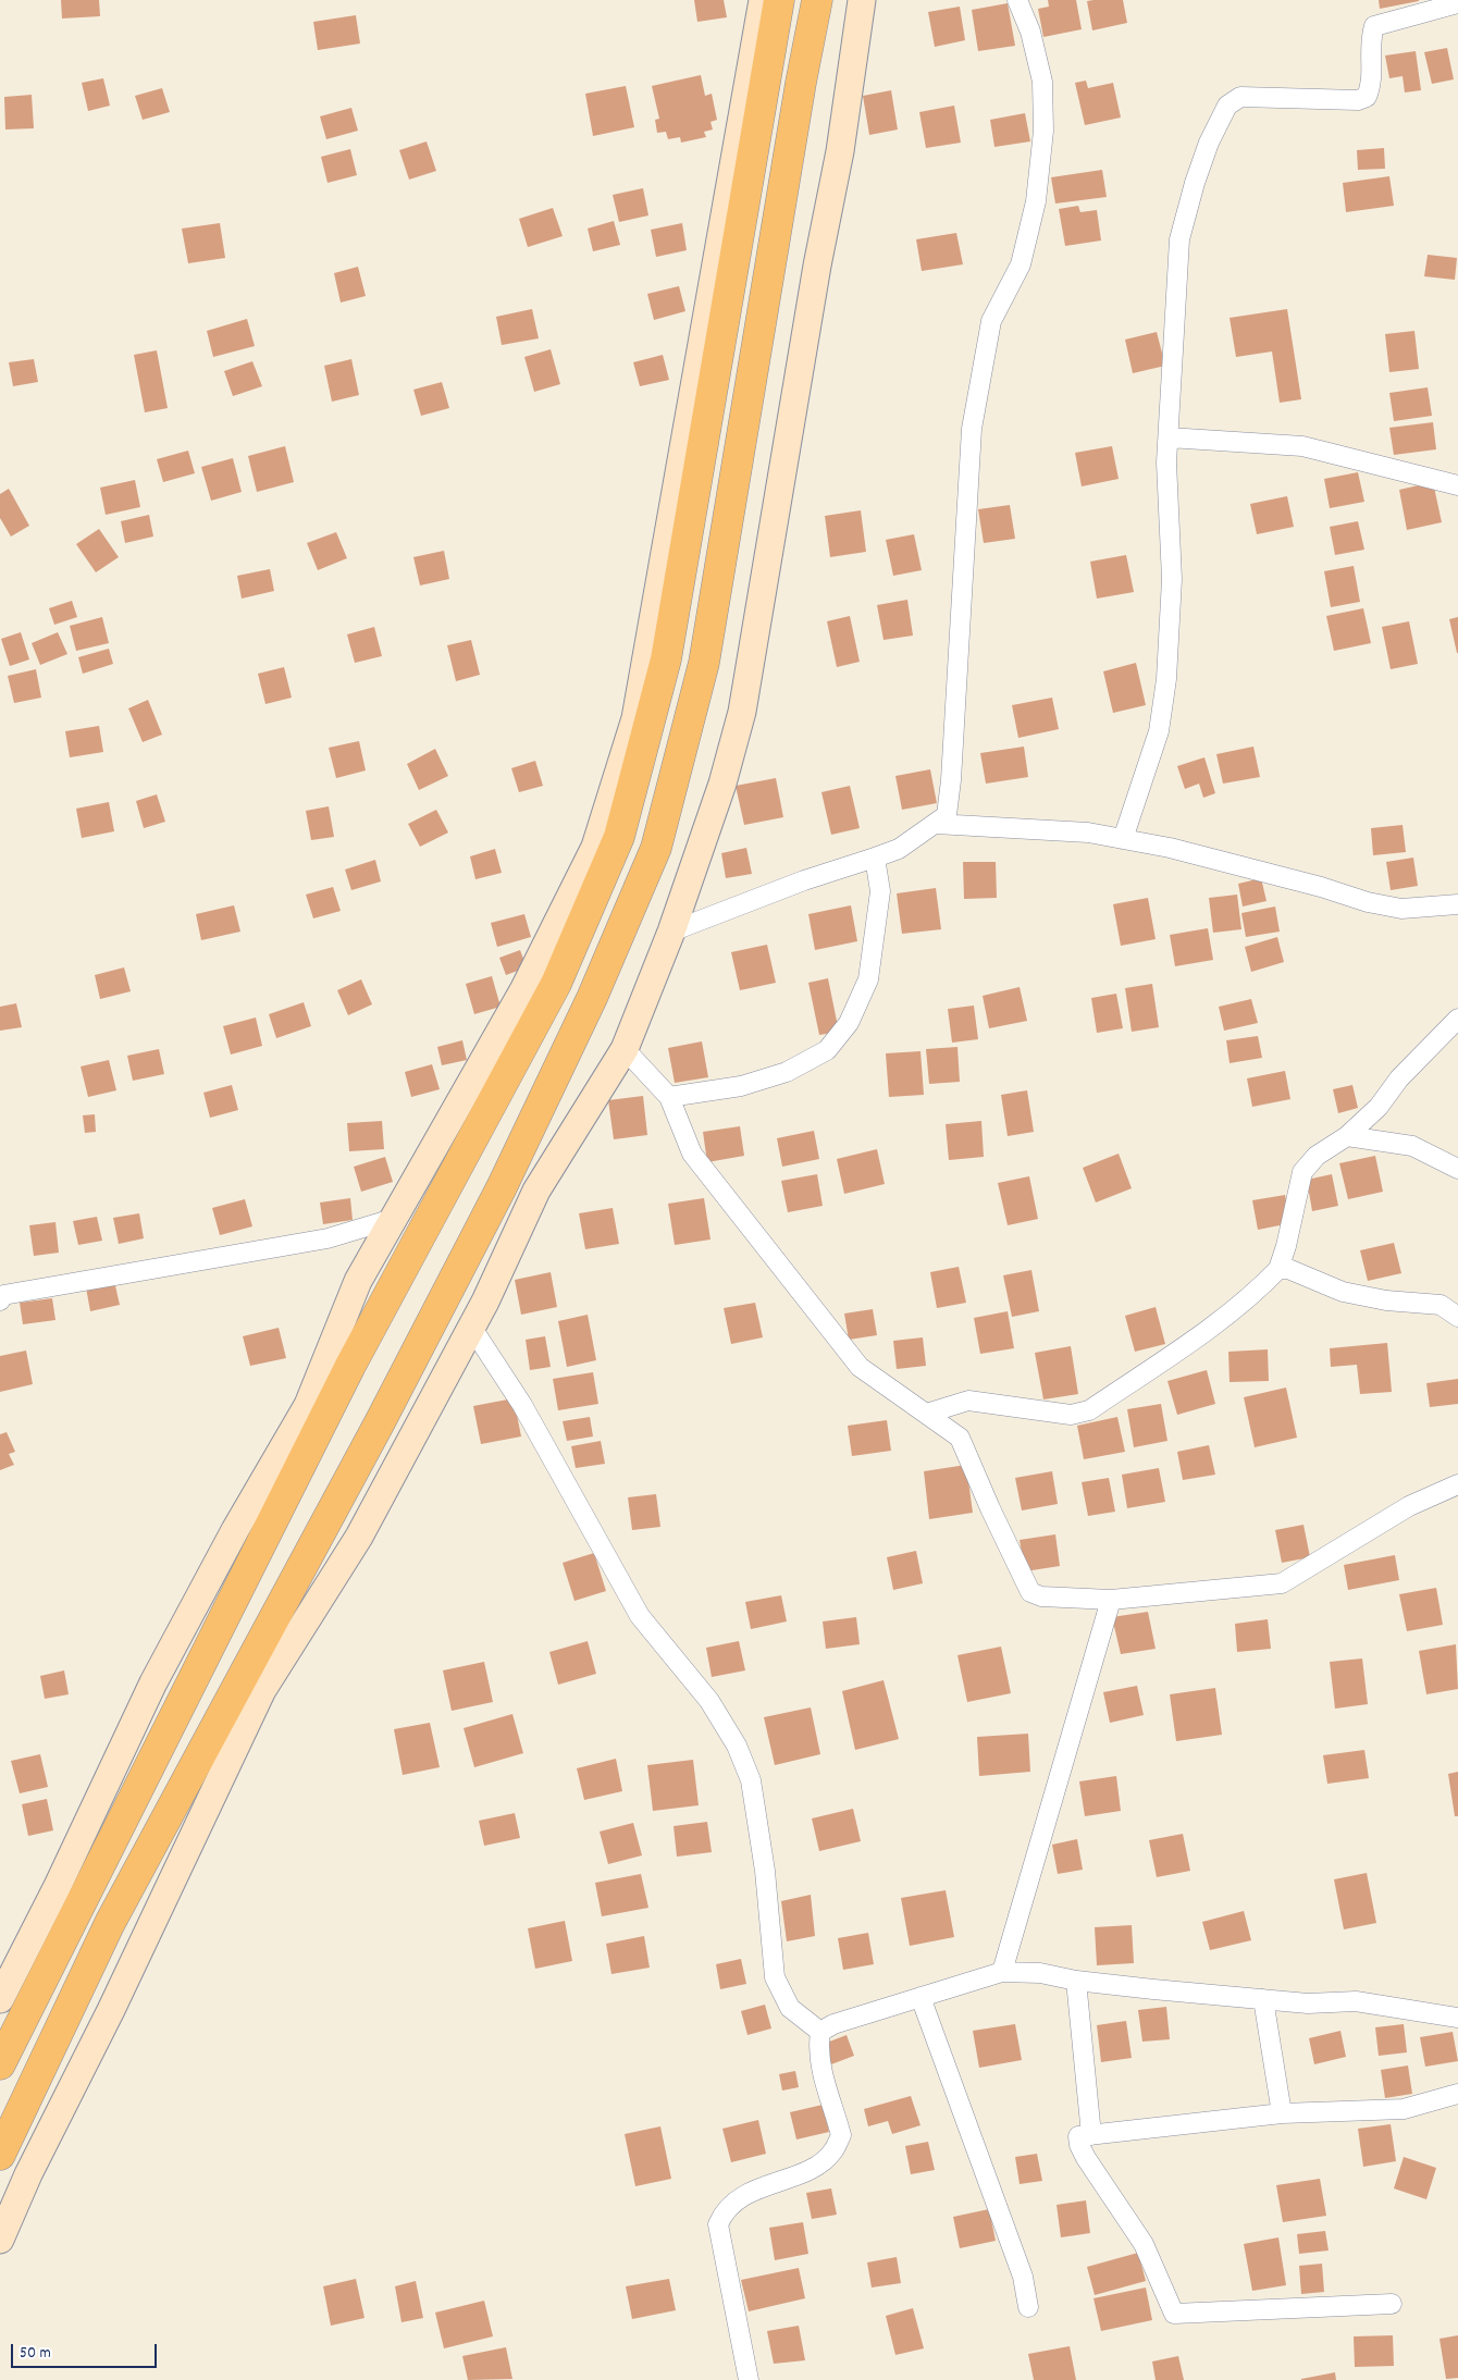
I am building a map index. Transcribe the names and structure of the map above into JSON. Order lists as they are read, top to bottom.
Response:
{
  "scale_bar": "50 m"
}
